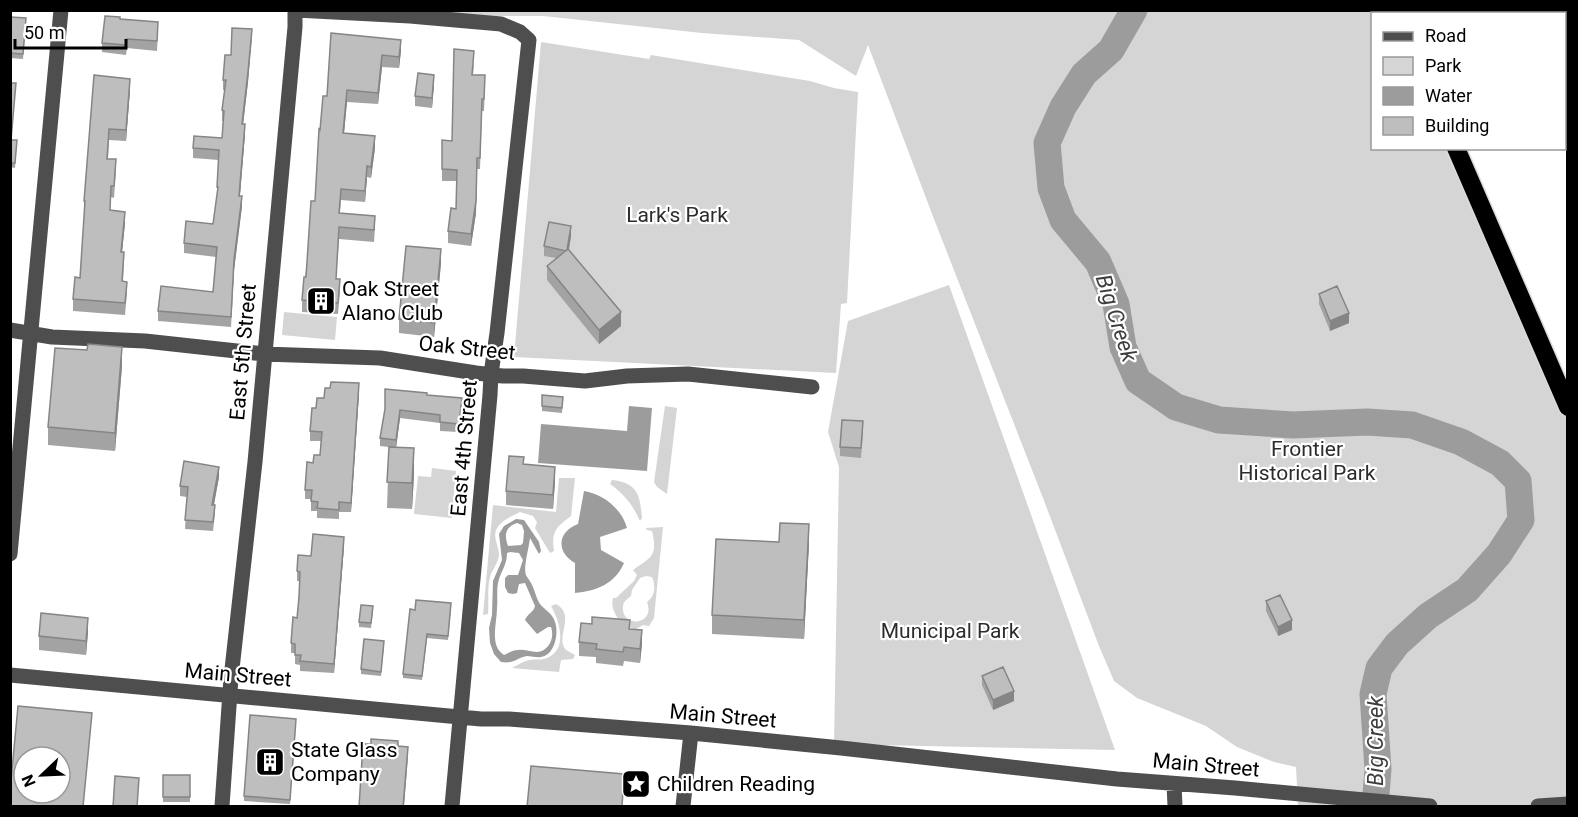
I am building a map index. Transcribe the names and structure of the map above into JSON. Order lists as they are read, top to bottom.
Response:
{
  "streets": {
    "street": [
      "Oak Street",
      "East 5th Street",
      "East 4th Street",
      "Main Street"
    ]
  },
  "crossings": [
    ["Oak Street", "East 5th Street"],
    ["Oak Street", "East 4th Street"],
    ["East 5th Street", "East 4th Street"],
    ["East 5th Street", "Main Street"],
    ["East 4th Street", "Main Street"]
  ],
  "water": ["Big Creek"],
  "parks": ["Lark's Park", "Frontier Historical Park", "Municipal Park"],
  "places": {
    "building": ["Oak Street Alano Club", "State Glass Company"],
    "place": ["Children Reading"]
  },
  "legend": [
    "Road",
    "Park",
    "Water",
    "Building"
  ],
  "scale_bar": "50 m",
  "north": "bottom left"
}
